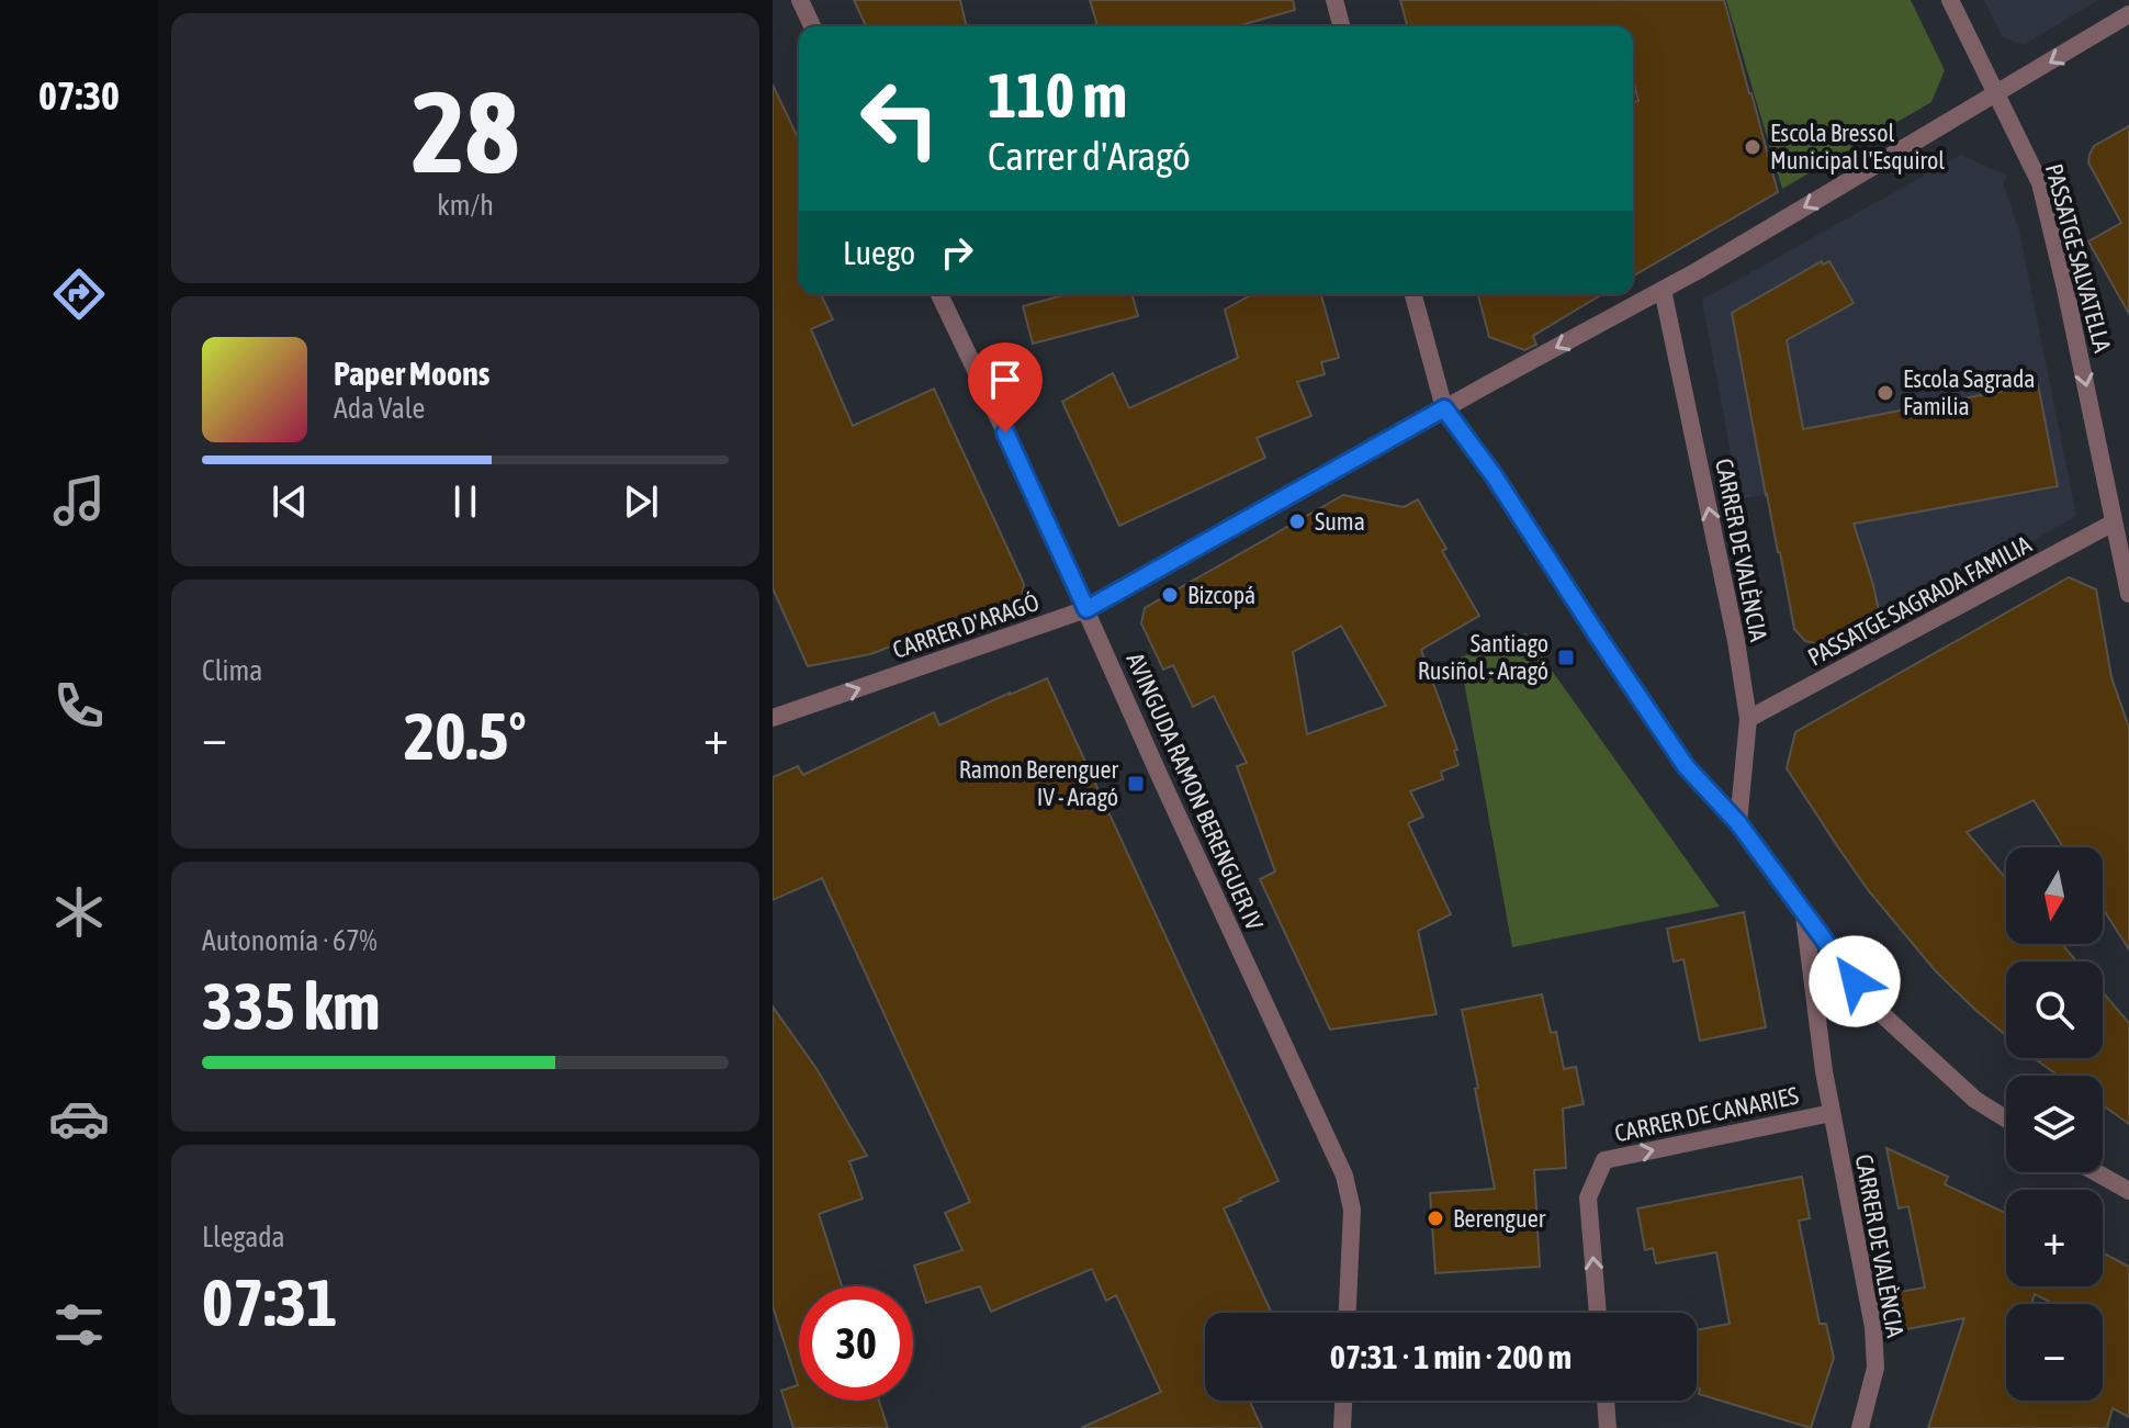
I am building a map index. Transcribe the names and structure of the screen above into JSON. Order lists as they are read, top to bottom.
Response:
{
  "streets": {
    "street": [
      "PASSATGE SALVATELLA",
      "CARRER DE VALÈNCIA",
      "PASSATGE SAGRADA FAMILIA",
      "CARRER D'ARAGÓ",
      "AVINGUDA RAMON BERENGUER IV",
      "CARRER DE CANARIES"
    ]
  },
  "crossings": [
    ["PASSATGE SALVATELLA", "PASSATGE SAGRADA FAMILIA"],
    ["PASSATGE SALVATELLA", "CARRER D'ARAGÓ"],
    ["CARRER DE VALÈNCIA", "PASSATGE SAGRADA FAMILIA"],
    ["CARRER DE VALÈNCIA", "CARRER D'ARAGÓ"],
    ["CARRER DE VALÈNCIA", "CARRER DE CANARIES"],
    ["CARRER D'ARAGÓ", "AVINGUDA RAMON BERENGUER IV"]
  ],
  "one_way": ["PASSATGE SALVATELLA"],
  "places": {
    "other": [
      "Escola Bressol Municipal l'Esquirol",
      "Escola Sagrada Familia",
      "Suma",
      "Bizcopá",
      "Berenguer"
    ],
    "transit": ["Santiago Rusiñol - Aragó", "Ramon Berenguer IV - Aragó"]
  },
  "north": "bottom",
  "page": {
    "tabs": "07:30",
    "tile": [
      ["28", "km/h"],
      "Clima",
      ["Autonomía · 67%", "335 km"],
      ["Llegada", "07:31"]
    ],
    "turn": ["110 m", "Carrer d'Aragó"],
    "then": "Luego",
    "song": ["Paper Moons", "Ada Vale"],
    "heat": ["−", "20.5°", "+"],
    "map_buttons": ["+", "−"],
    "limit": "30",
    "trip": "07:31 · 1 min · 200 m"
  }
}
